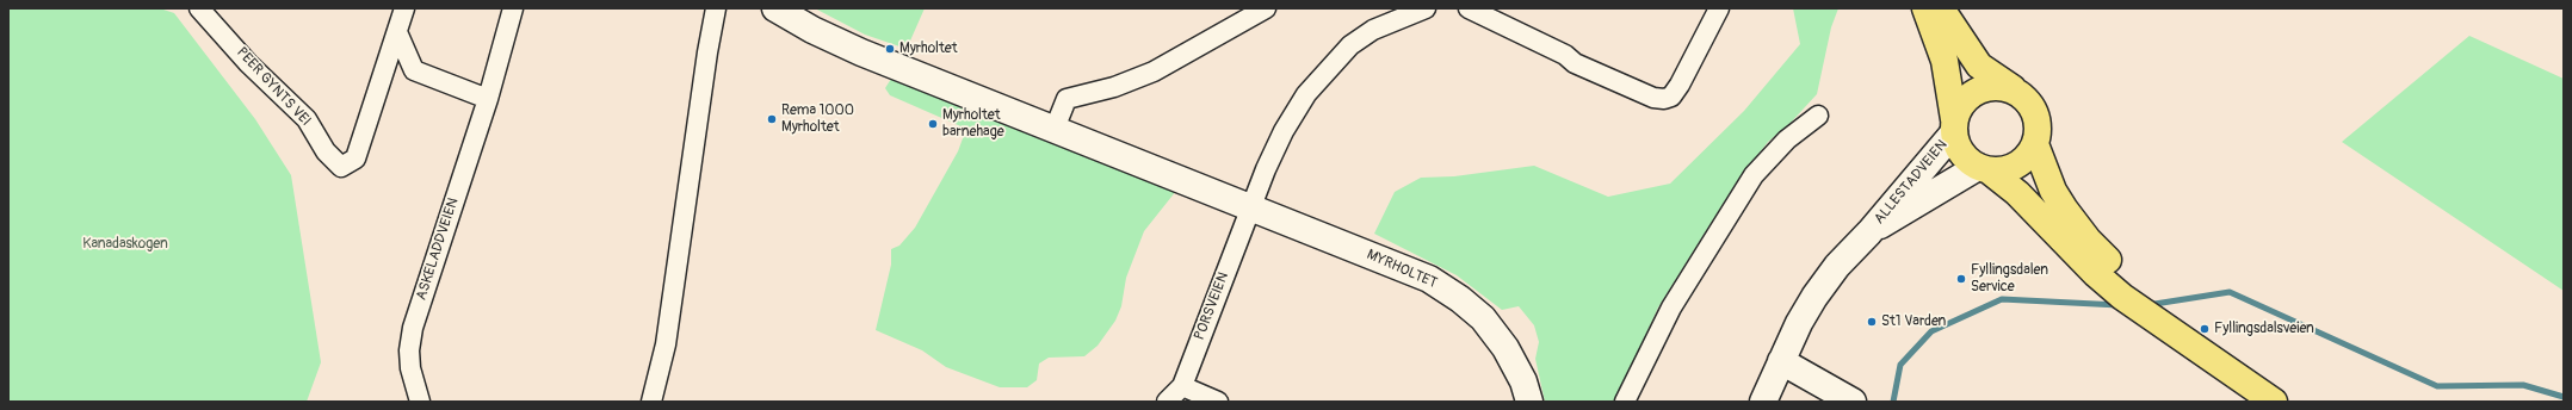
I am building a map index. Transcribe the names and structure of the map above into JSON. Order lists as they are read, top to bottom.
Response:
{
  "streets": {
    "main road": ["ALLESTADVEIEN", "MYRHOLTET"],
    "street": ["PEER GYNTS VEI", "ASKELADDVEIEN", "PORSVEIEN"]
  },
  "crossings": [
    ["MYRHOLTET", "PORSVEIEN"]
  ],
  "parks": ["Kanadaskogen"],
  "places": [
    "Myrholtet",
    "Rema 1000 Myrholtet",
    "Myrholtet barnehage",
    "Fyllingsdalen Service",
    "St1 Varden",
    "Fyllingsdalsveien"
  ]
}
